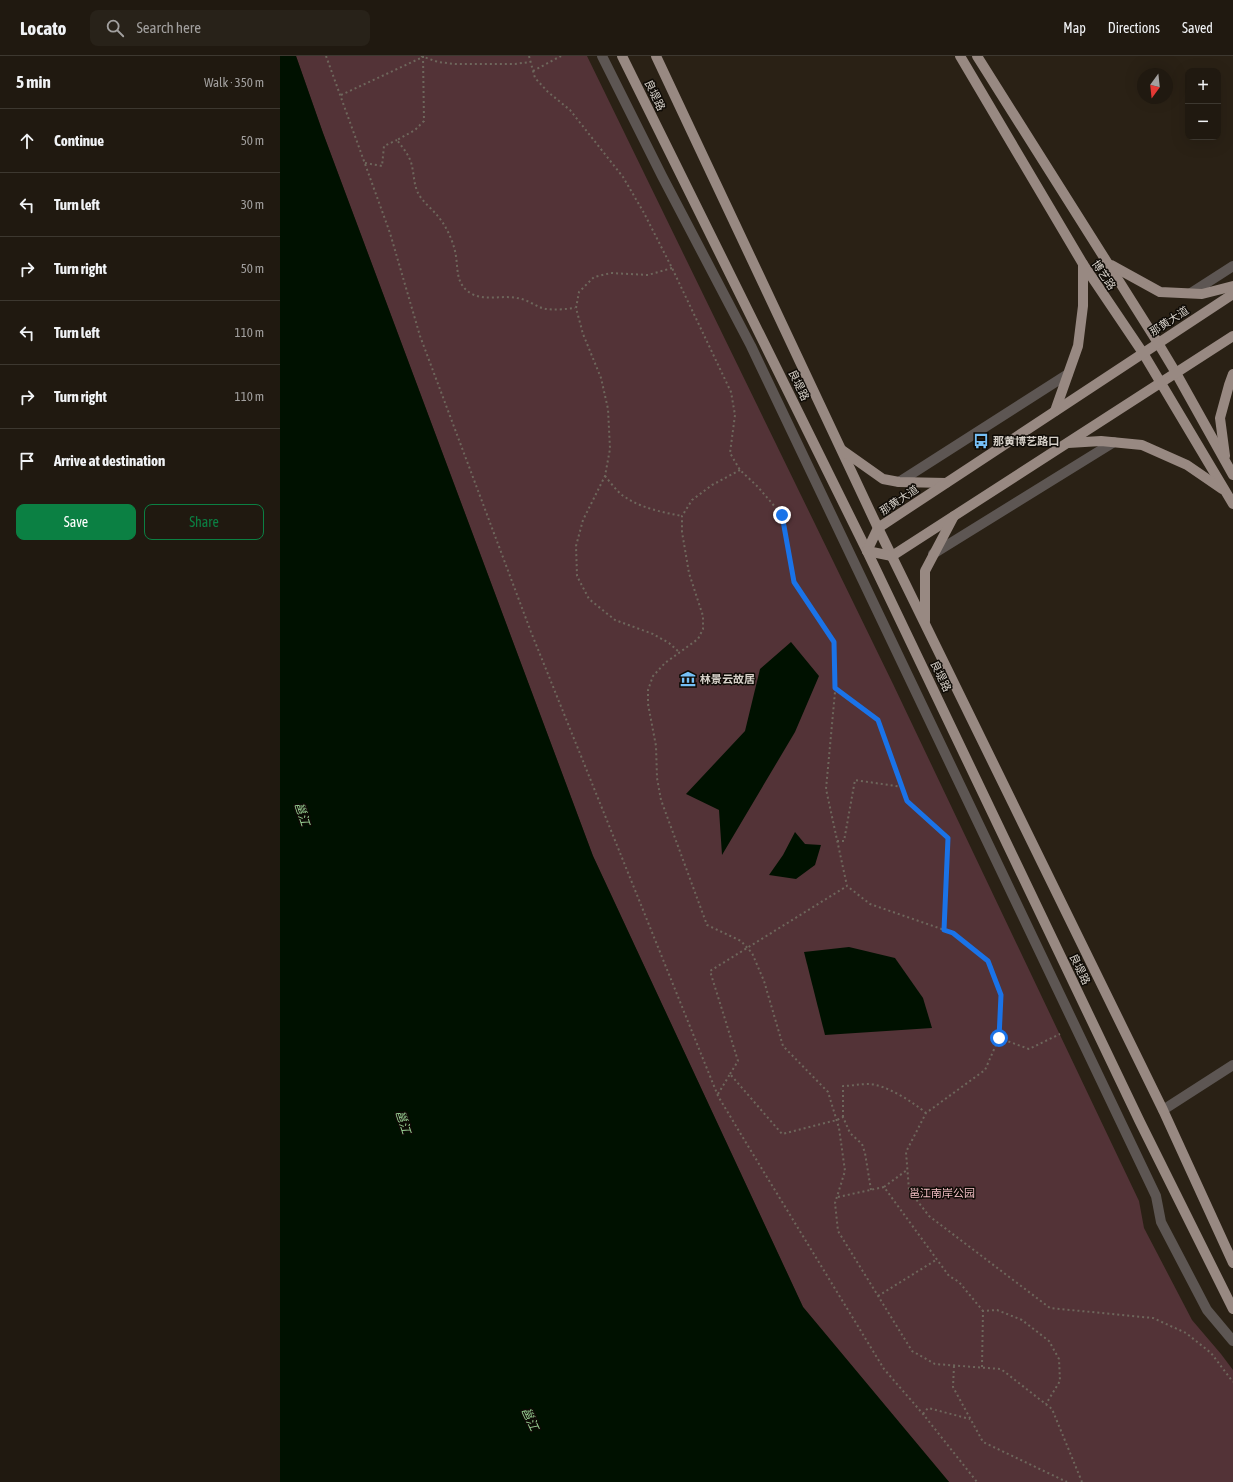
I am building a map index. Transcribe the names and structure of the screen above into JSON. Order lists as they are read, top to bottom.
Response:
{
  "streets": {
    "main road": ["良堤路", "博艺路", "那黄大道"]
  },
  "crossings": [
    ["良堤路", "那黄大道"],
    ["博艺路", "那黄大道"]
  ],
  "water": ["邕江"],
  "parks": ["邕江南岸公园"],
  "places": {
    "bus stop": ["那黄博艺路口"],
    "museum": ["林景云故居"]
  },
  "north": "bottom",
  "page": {
    "header": "Locato",
    "search": "Search here",
    "nav": ["Map", "Directions", "Saved"],
    "heading": ["5 min", "Walk · 350 m"],
    "map_buttons": ["+", "−"],
    "list": [
      ["Continue", "50 m"],
      ["Turn left", "30 m"],
      ["Turn right", "50 m"],
      ["Turn left", "110 m"],
      ["Turn right", "110 m"],
      "Arrive at destination"
    ],
    "buttons": ["Save", "Share"]
  }
}
